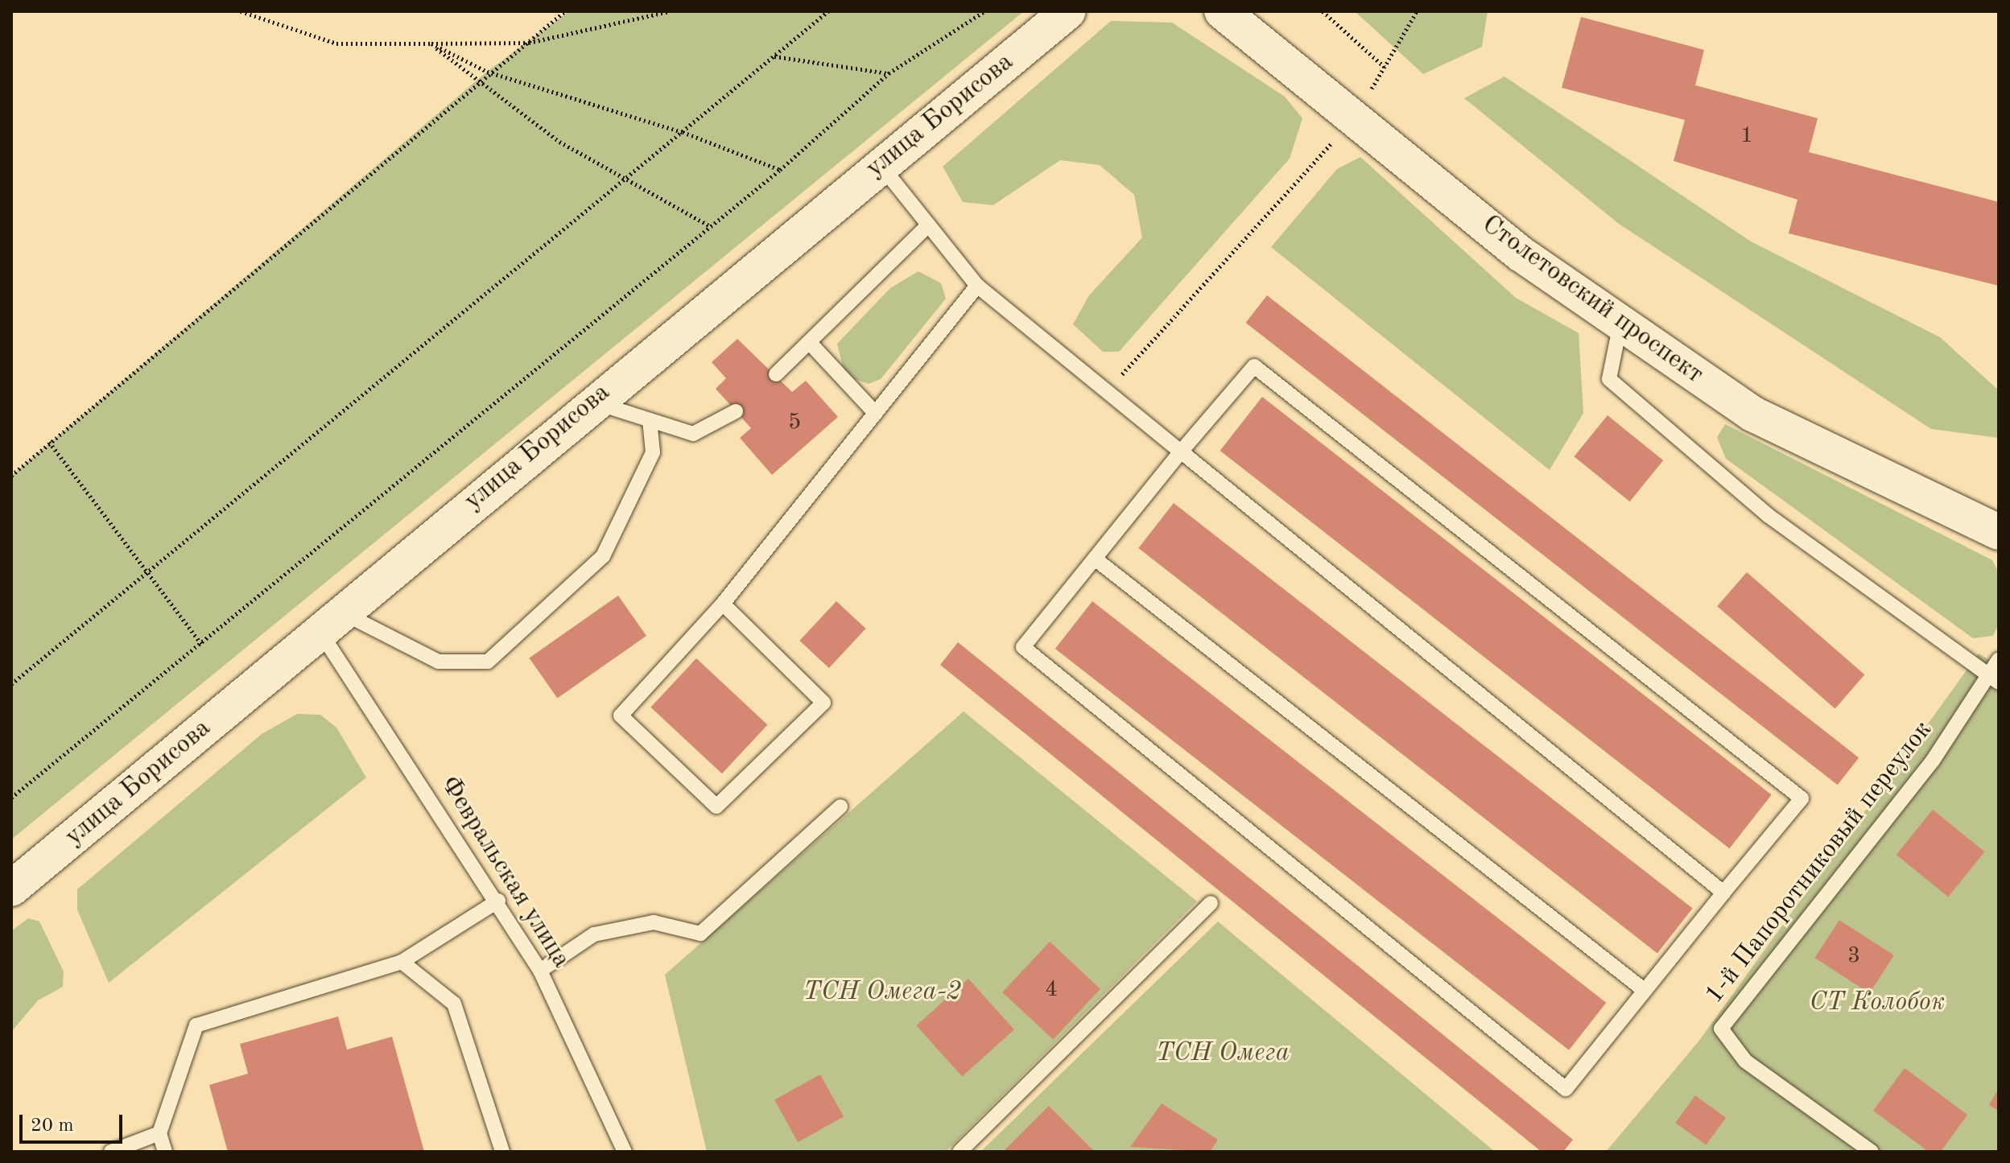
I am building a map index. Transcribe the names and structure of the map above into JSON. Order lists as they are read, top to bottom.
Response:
{
  "streets": {
    "main road": ["улица Борисова", "Столетовский проспект"],
    "lane": ["1-й Папоротниковый переулок", "Февральская улица"]
  },
  "crossings": [
    ["улица Борисова", "Февральская улица"]
  ],
  "parks": ["ТСН Омега-2", "СТ Колобок", "ТСН Омега"],
  "house_numbers": [
    "1",
    "5",
    "3",
    "4"
  ],
  "scale_bar": "20 m"
}
